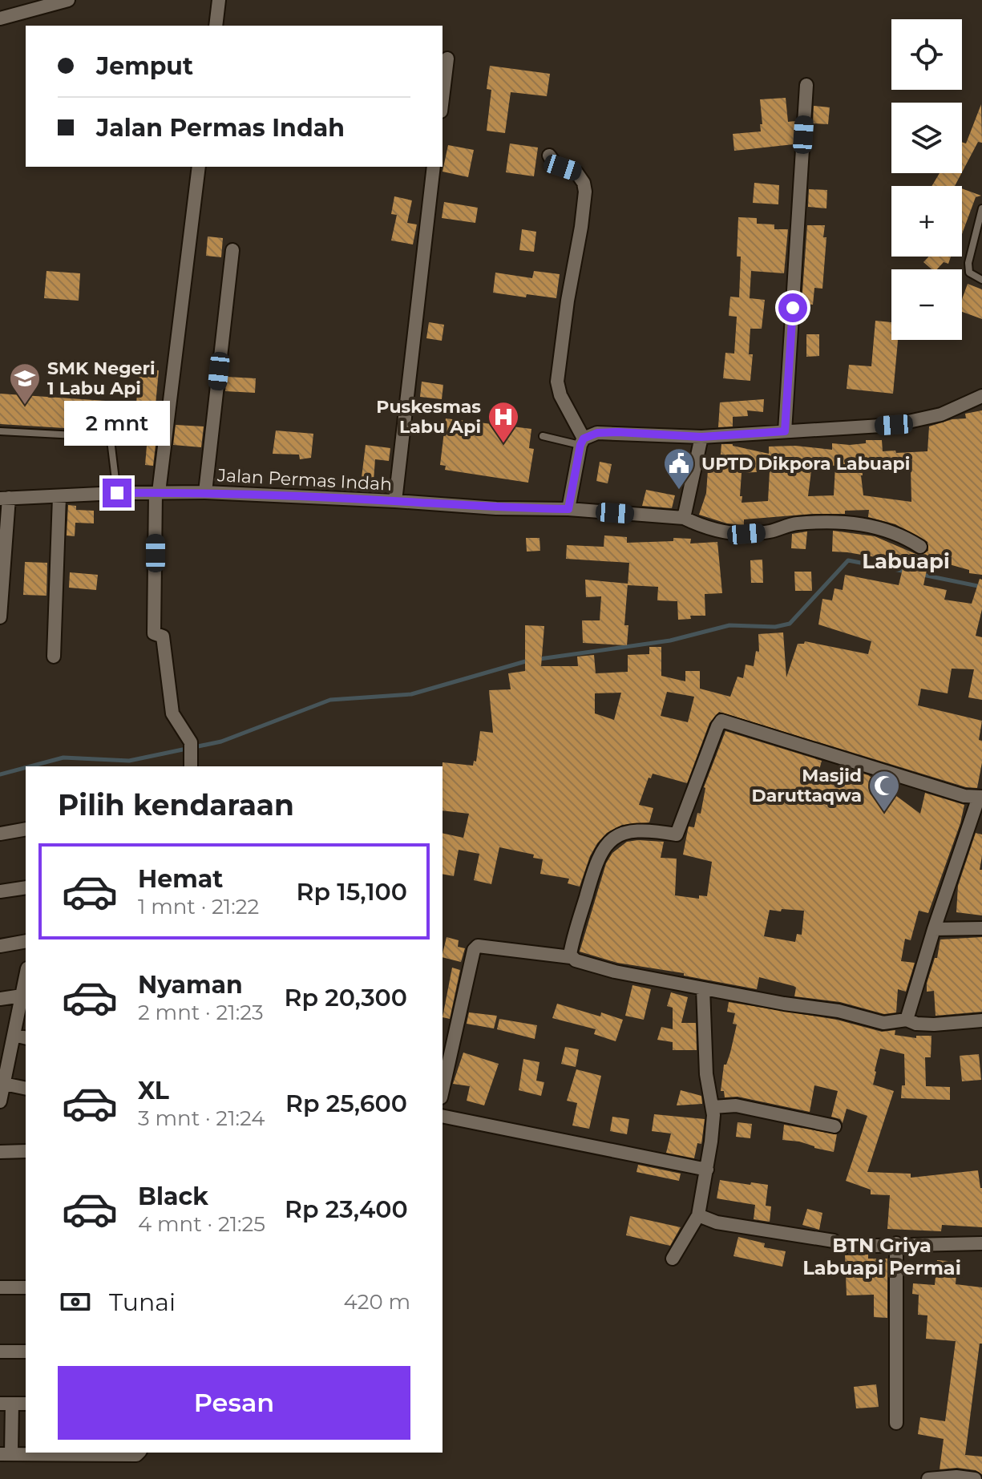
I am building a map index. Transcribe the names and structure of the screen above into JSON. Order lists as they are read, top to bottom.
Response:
{
  "streets": {
    "street": ["Jalan Permas Indah"]
  },
  "districts": ["Labuapi", "BTN Griya Labuapi Permai"],
  "places": {
    "school or university": ["SMK Negeri 1 Labu Api"],
    "hospital": ["Puskesmas Labu Api"],
    "public building": ["UPTD Dikpora Labuapi"],
    "mosque": ["Masjid Daruttaqwa"]
  },
  "page": {
    "map_buttons": ["+", "−"],
    "banner": ["Jemput", "Jalan Permas Indah"],
    "bubble": "2 mnt",
    "heading": "Pilih kendaraan",
    "list": [
      {
        "name": "Hemat",
        "note": "1 mnt · 21:22",
        "value": "Rp 15,100"
      },
      {
        "name": "Nyaman",
        "note": "2 mnt · 21:23",
        "value": "Rp 20,300"
      },
      {
        "name": "XL",
        "note": "3 mnt · 21:24",
        "value": "Rp 25,600"
      },
      {
        "name": "Black",
        "note": "4 mnt · 21:25",
        "value": "Rp 23,400"
      }
    ],
    "pay": ["Tunai", "420 m"],
    "buttons": "Pesan"
  }
}
